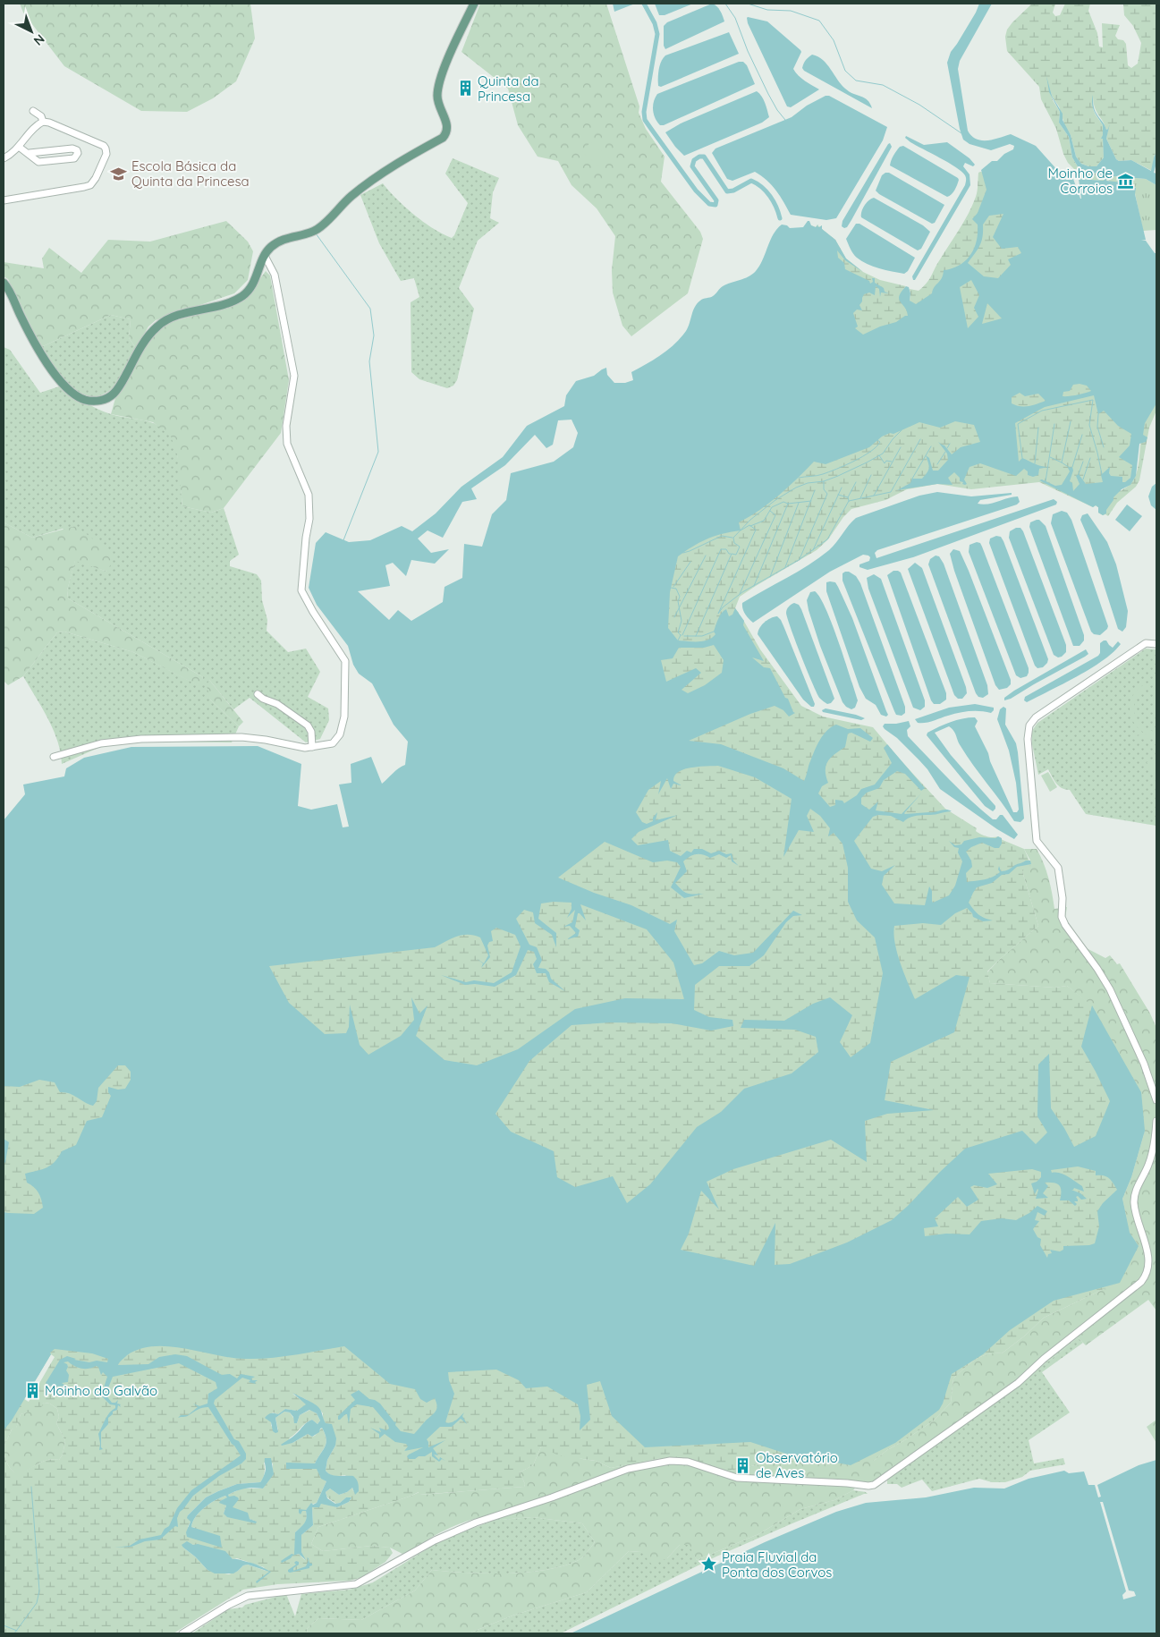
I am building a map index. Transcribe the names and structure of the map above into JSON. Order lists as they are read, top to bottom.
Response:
{
  "places": {
    "building": ["Quinta da Princesa", "Moinho do Galvão", "Observatório de Aves"],
    "school or university": ["Escola Básica da Quinta da Princesa"],
    "museum": ["Moinho de Corroios"],
    "place": ["Praia Fluvial da Ponta dos Corvos"]
  },
  "north": "bottom right"
}
